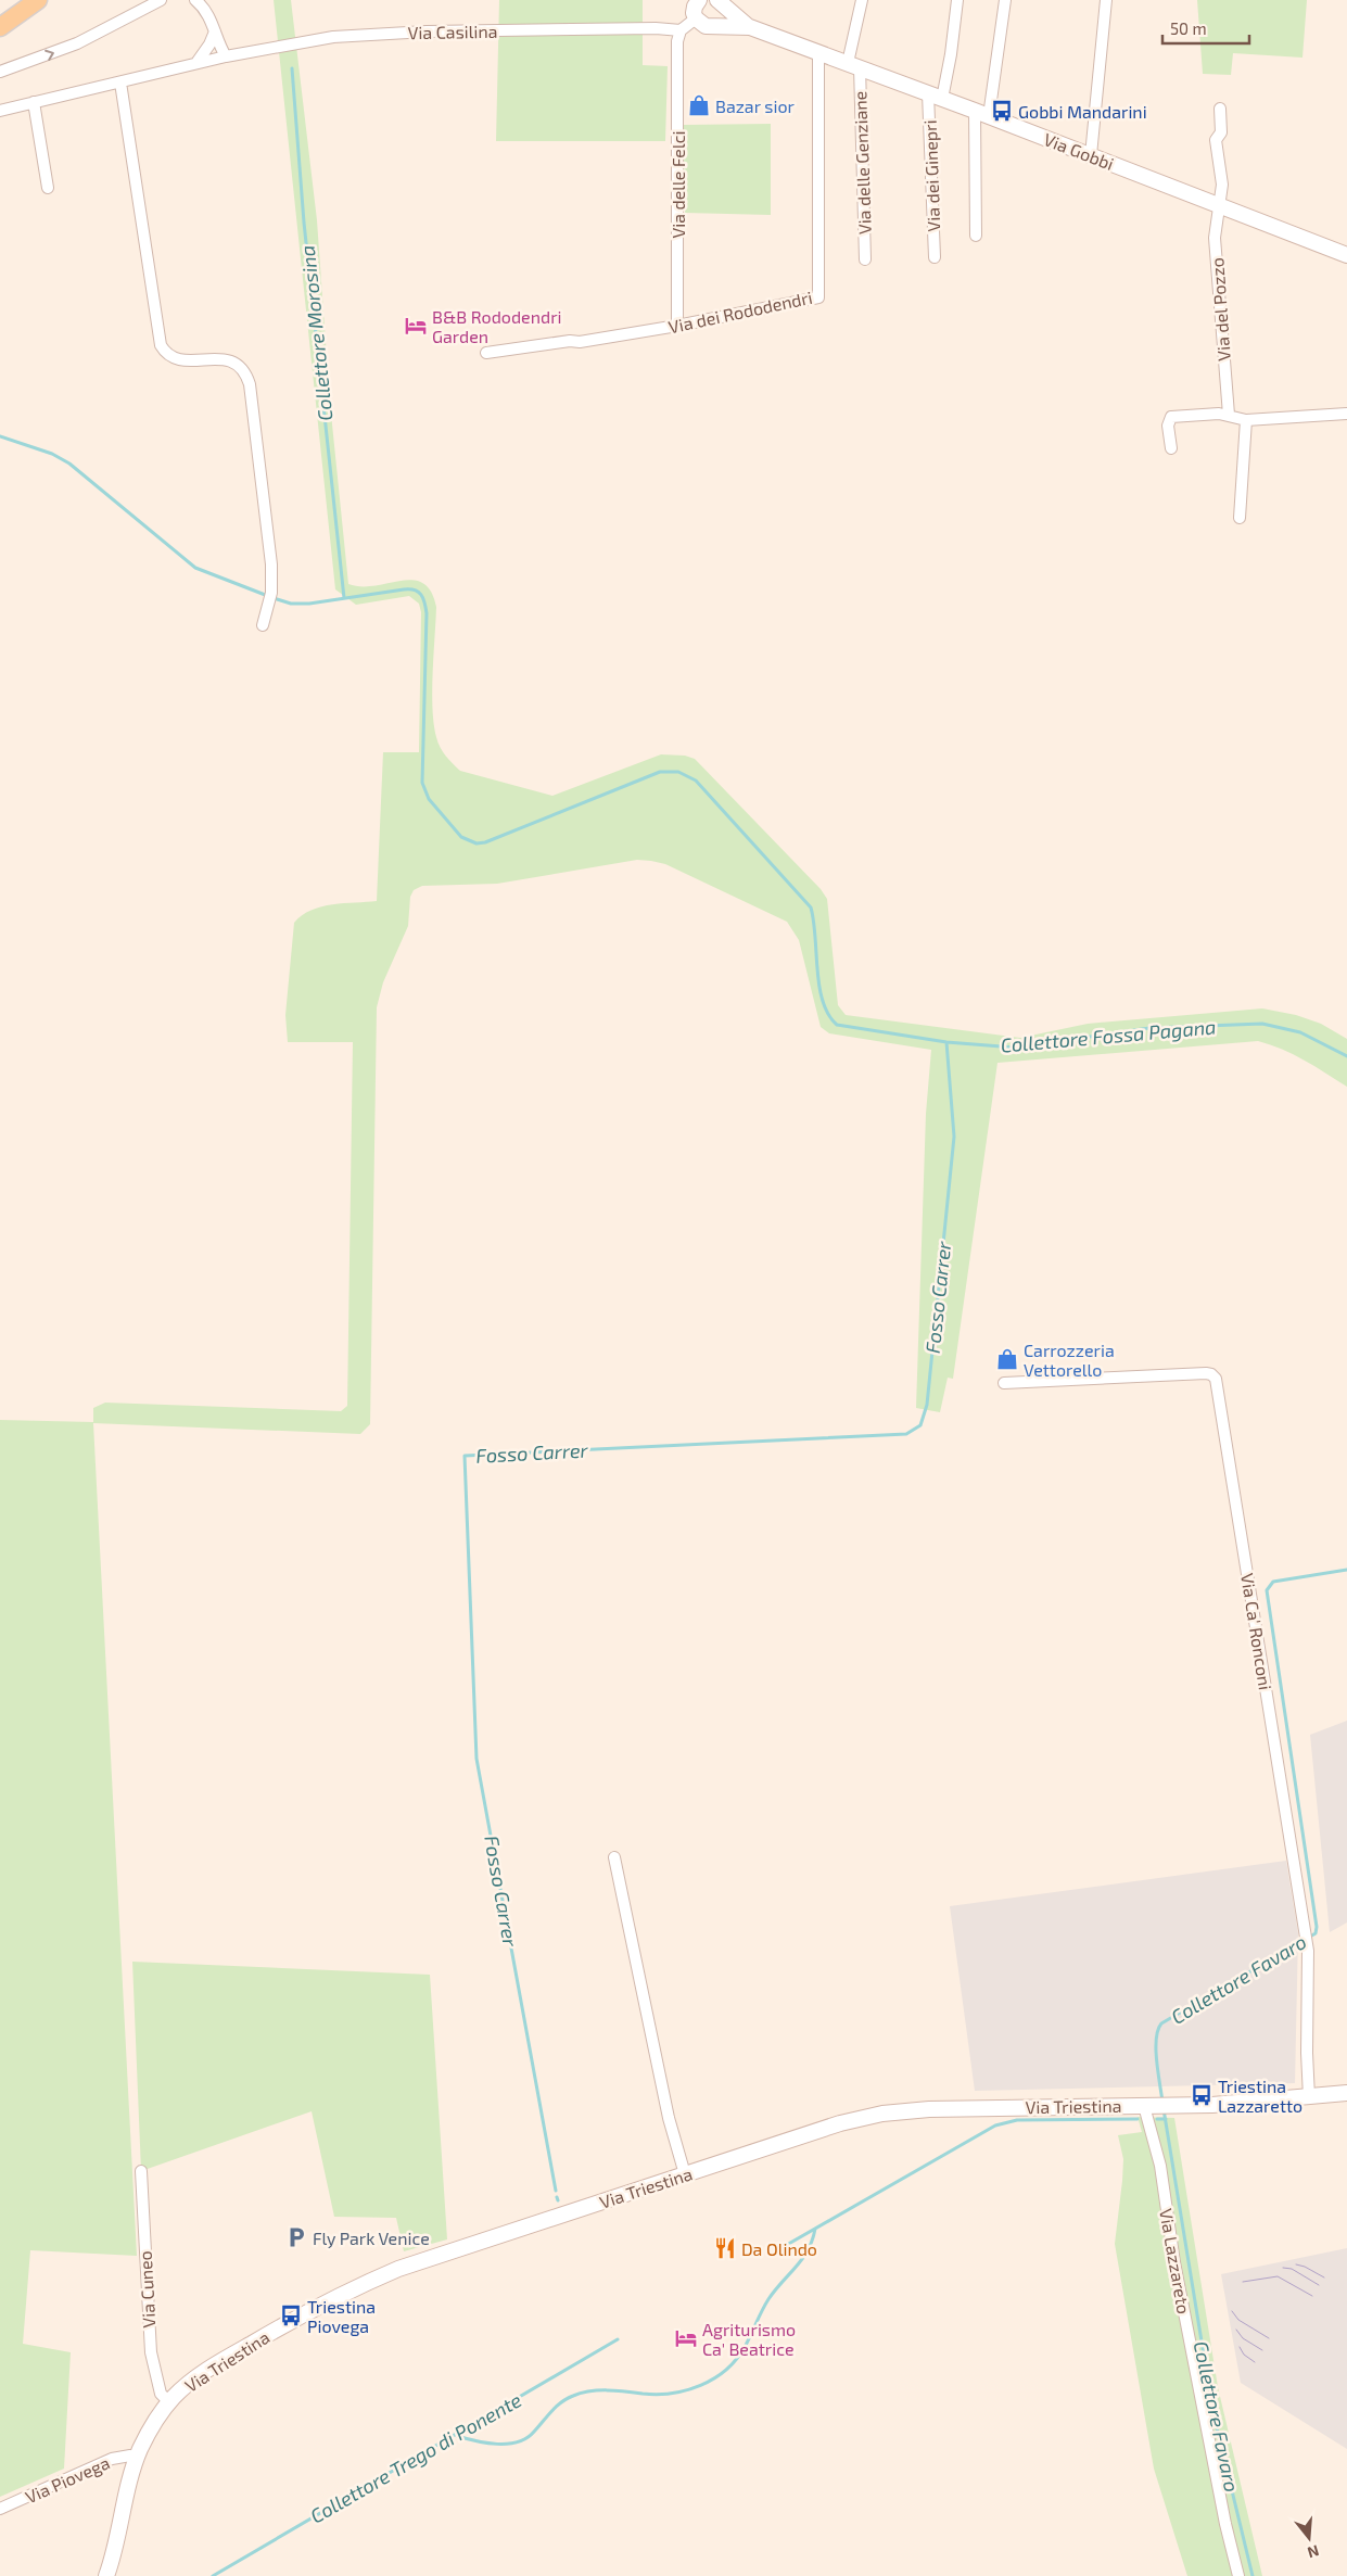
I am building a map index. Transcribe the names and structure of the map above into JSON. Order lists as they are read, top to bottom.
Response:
{
  "streets": {
    "street": [
      "Via Casilina",
      "Via Gobbi",
      "Via delle Genziane",
      "Via dei Ginepri",
      "Via delle Felci",
      "Via del Pozzo",
      "Via dei Rododendri",
      "Via Ca' Ronconi",
      "Via Triestina",
      "Via Lazzareto",
      "Via Cuneo",
      "Via Piovega"
    ]
  },
  "crossings": [
    ["Via Casilina", "Via delle Felci"],
    ["Via Gobbi", "Via delle Genziane"],
    ["Via Gobbi", "Via dei Ginepri"],
    ["Via Gobbi", "Via del Pozzo"],
    ["Via Gobbi", "Via dei Rododendri"],
    ["Via delle Felci", "Via dei Rododendri"],
    ["Via Ca' Ronconi", "Via Triestina"],
    ["Via Triestina", "Via Lazzareto"],
    ["Via Triestina", "Via Cuneo"],
    ["Via Triestina", "Via Piovega"]
  ],
  "water": [
    "Collettore Morosina",
    "Collettore Fossa Pagana",
    "Fosso Carrer",
    "Collettore Favaro",
    "Collettore Trego di Ponente"
  ],
  "places": {
    "shop": ["Bazar sior", "Carrozzeria Vettorello"],
    "bus stop": ["Gobbi Mandarini", "Triestina Lazzaretto", "Triestina Piovega"],
    "hotel": ["B&B Rododendri Garden", "Agriturismo Ca' Beatrice"],
    "parking": ["Fly Park Venice"],
    "restaurant": ["Da Olindo"]
  },
  "scale_bar": "50 m",
  "north": "bottom"
}
